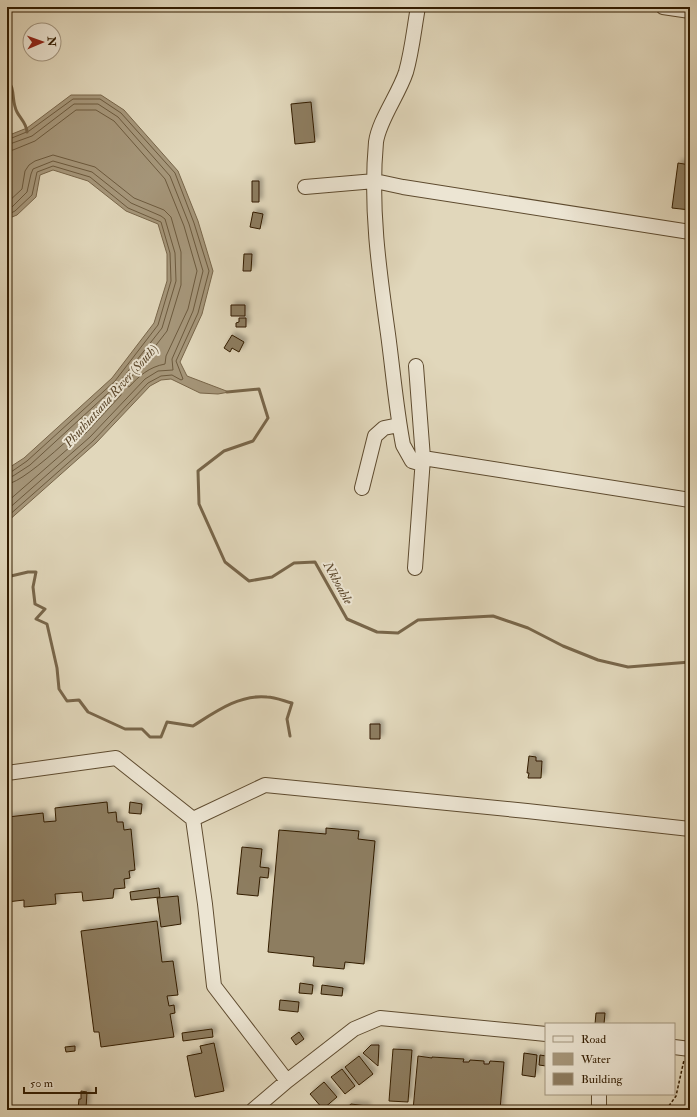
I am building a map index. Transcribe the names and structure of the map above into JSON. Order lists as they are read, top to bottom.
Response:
{
  "water": ["Phuthiatsana River (South)", "Nkhoahle"],
  "legend": ["Road", "Water", "Building"],
  "scale_bar": "50 m",
  "north": "right"
}
